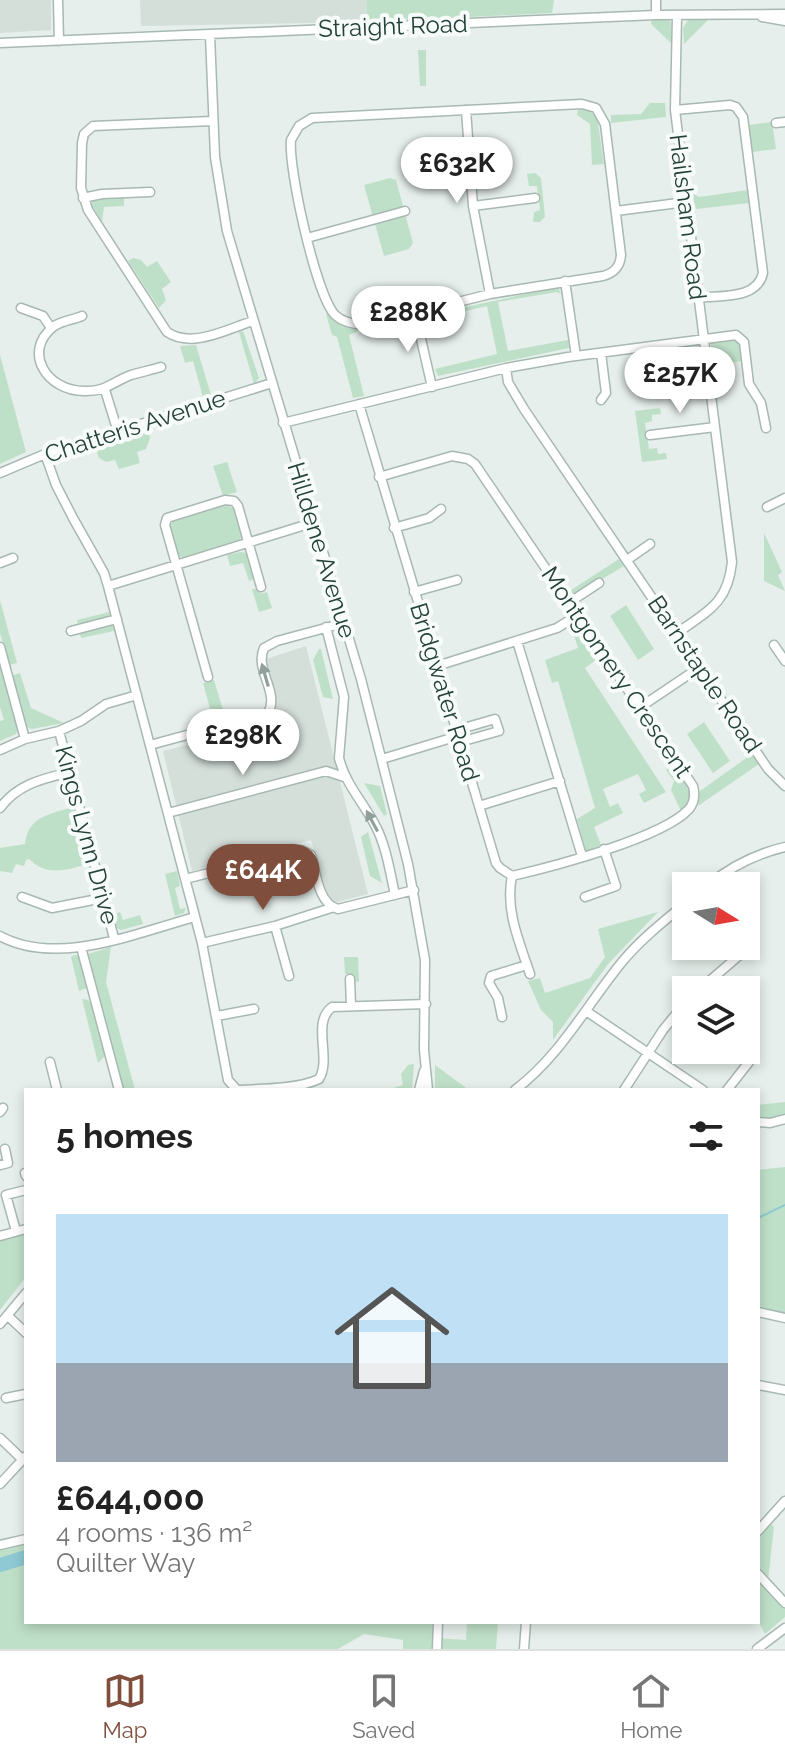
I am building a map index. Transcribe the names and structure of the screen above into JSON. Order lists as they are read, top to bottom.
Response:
{
  "streets": {
    "street": [
      "Straight Road",
      "Hailsham Road",
      "Chatteris Avenue",
      "Hilldene Avenue",
      "Montgomery Crescent",
      "Barnstaple Road",
      "Bridgwater Road",
      "Kings Lynn Drive"
    ]
  },
  "crossings": [
    ["Straight Road", "Hailsham Road"],
    ["Straight Road", "Hilldene Avenue"],
    ["Hailsham Road", "Barnstaple Road"],
    ["Chatteris Avenue", "Hilldene Avenue"],
    ["Montgomery Crescent", "Bridgwater Road"]
  ],
  "north": "right",
  "page": {
    "price": [
      "£632K",
      "£288K",
      "£257K",
      "£298K",
      "£644K"
    ],
    "heading": "5 homes",
    "list": [
      {
        "name": "£644,000",
        "note": "4 rooms · 136 m² · Quilter Way"
      }
    ],
    "tabs": ["Map", "Saved", "Home"]
  }
}
